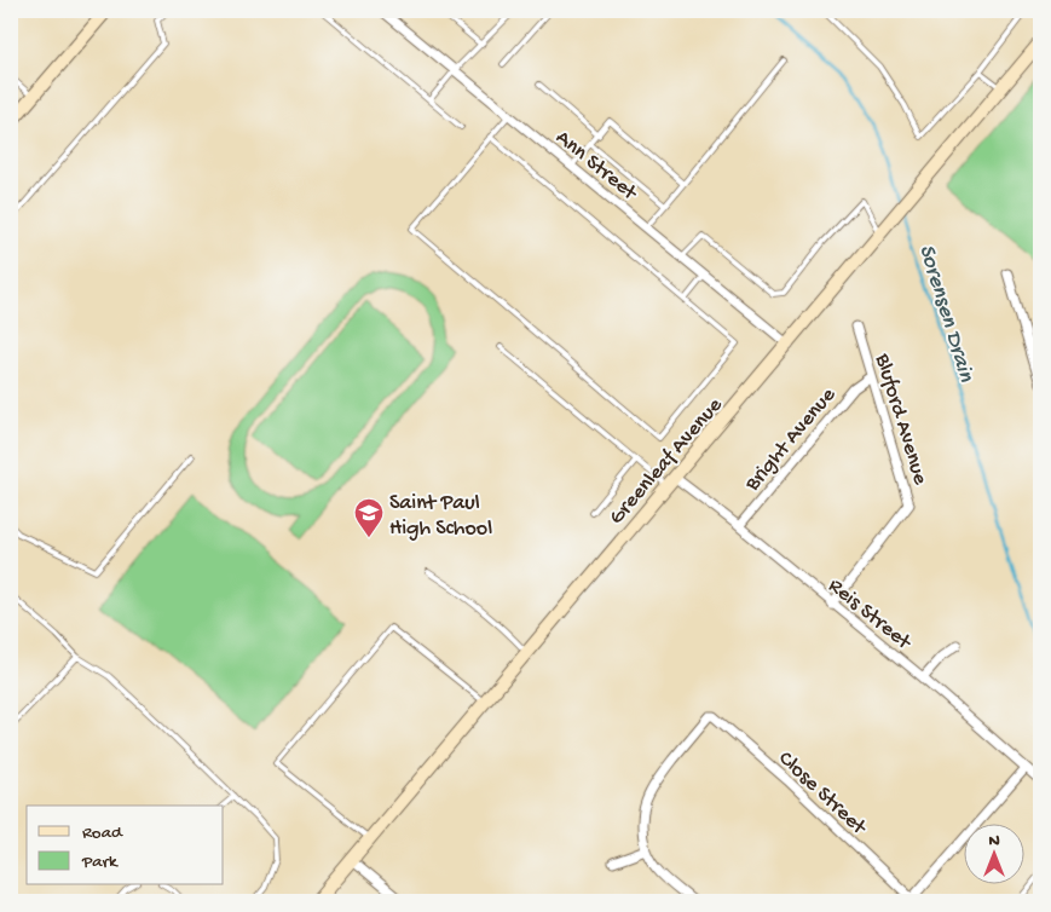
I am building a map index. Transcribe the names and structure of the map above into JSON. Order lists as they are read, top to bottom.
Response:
{
  "streets": {
    "main road": ["Greenleaf Avenue"],
    "street": [
      "Ann Street",
      "Bluford Avenue",
      "Bright Avenue",
      "Reis Street",
      "Close Street"
    ]
  },
  "crossings": [
    ["Ann Street", "Greenleaf Avenue"],
    ["Bluford Avenue", "Bright Avenue"],
    ["Bluford Avenue", "Reis Street"],
    ["Bright Avenue", "Reis Street"],
    ["Greenleaf Avenue", "Reis Street"]
  ],
  "water": ["Sorensen Drain"],
  "places": {
    "school or university": ["Saint Paul High School"]
  },
  "legend": ["Road", "Park"],
  "north": "top"
}
